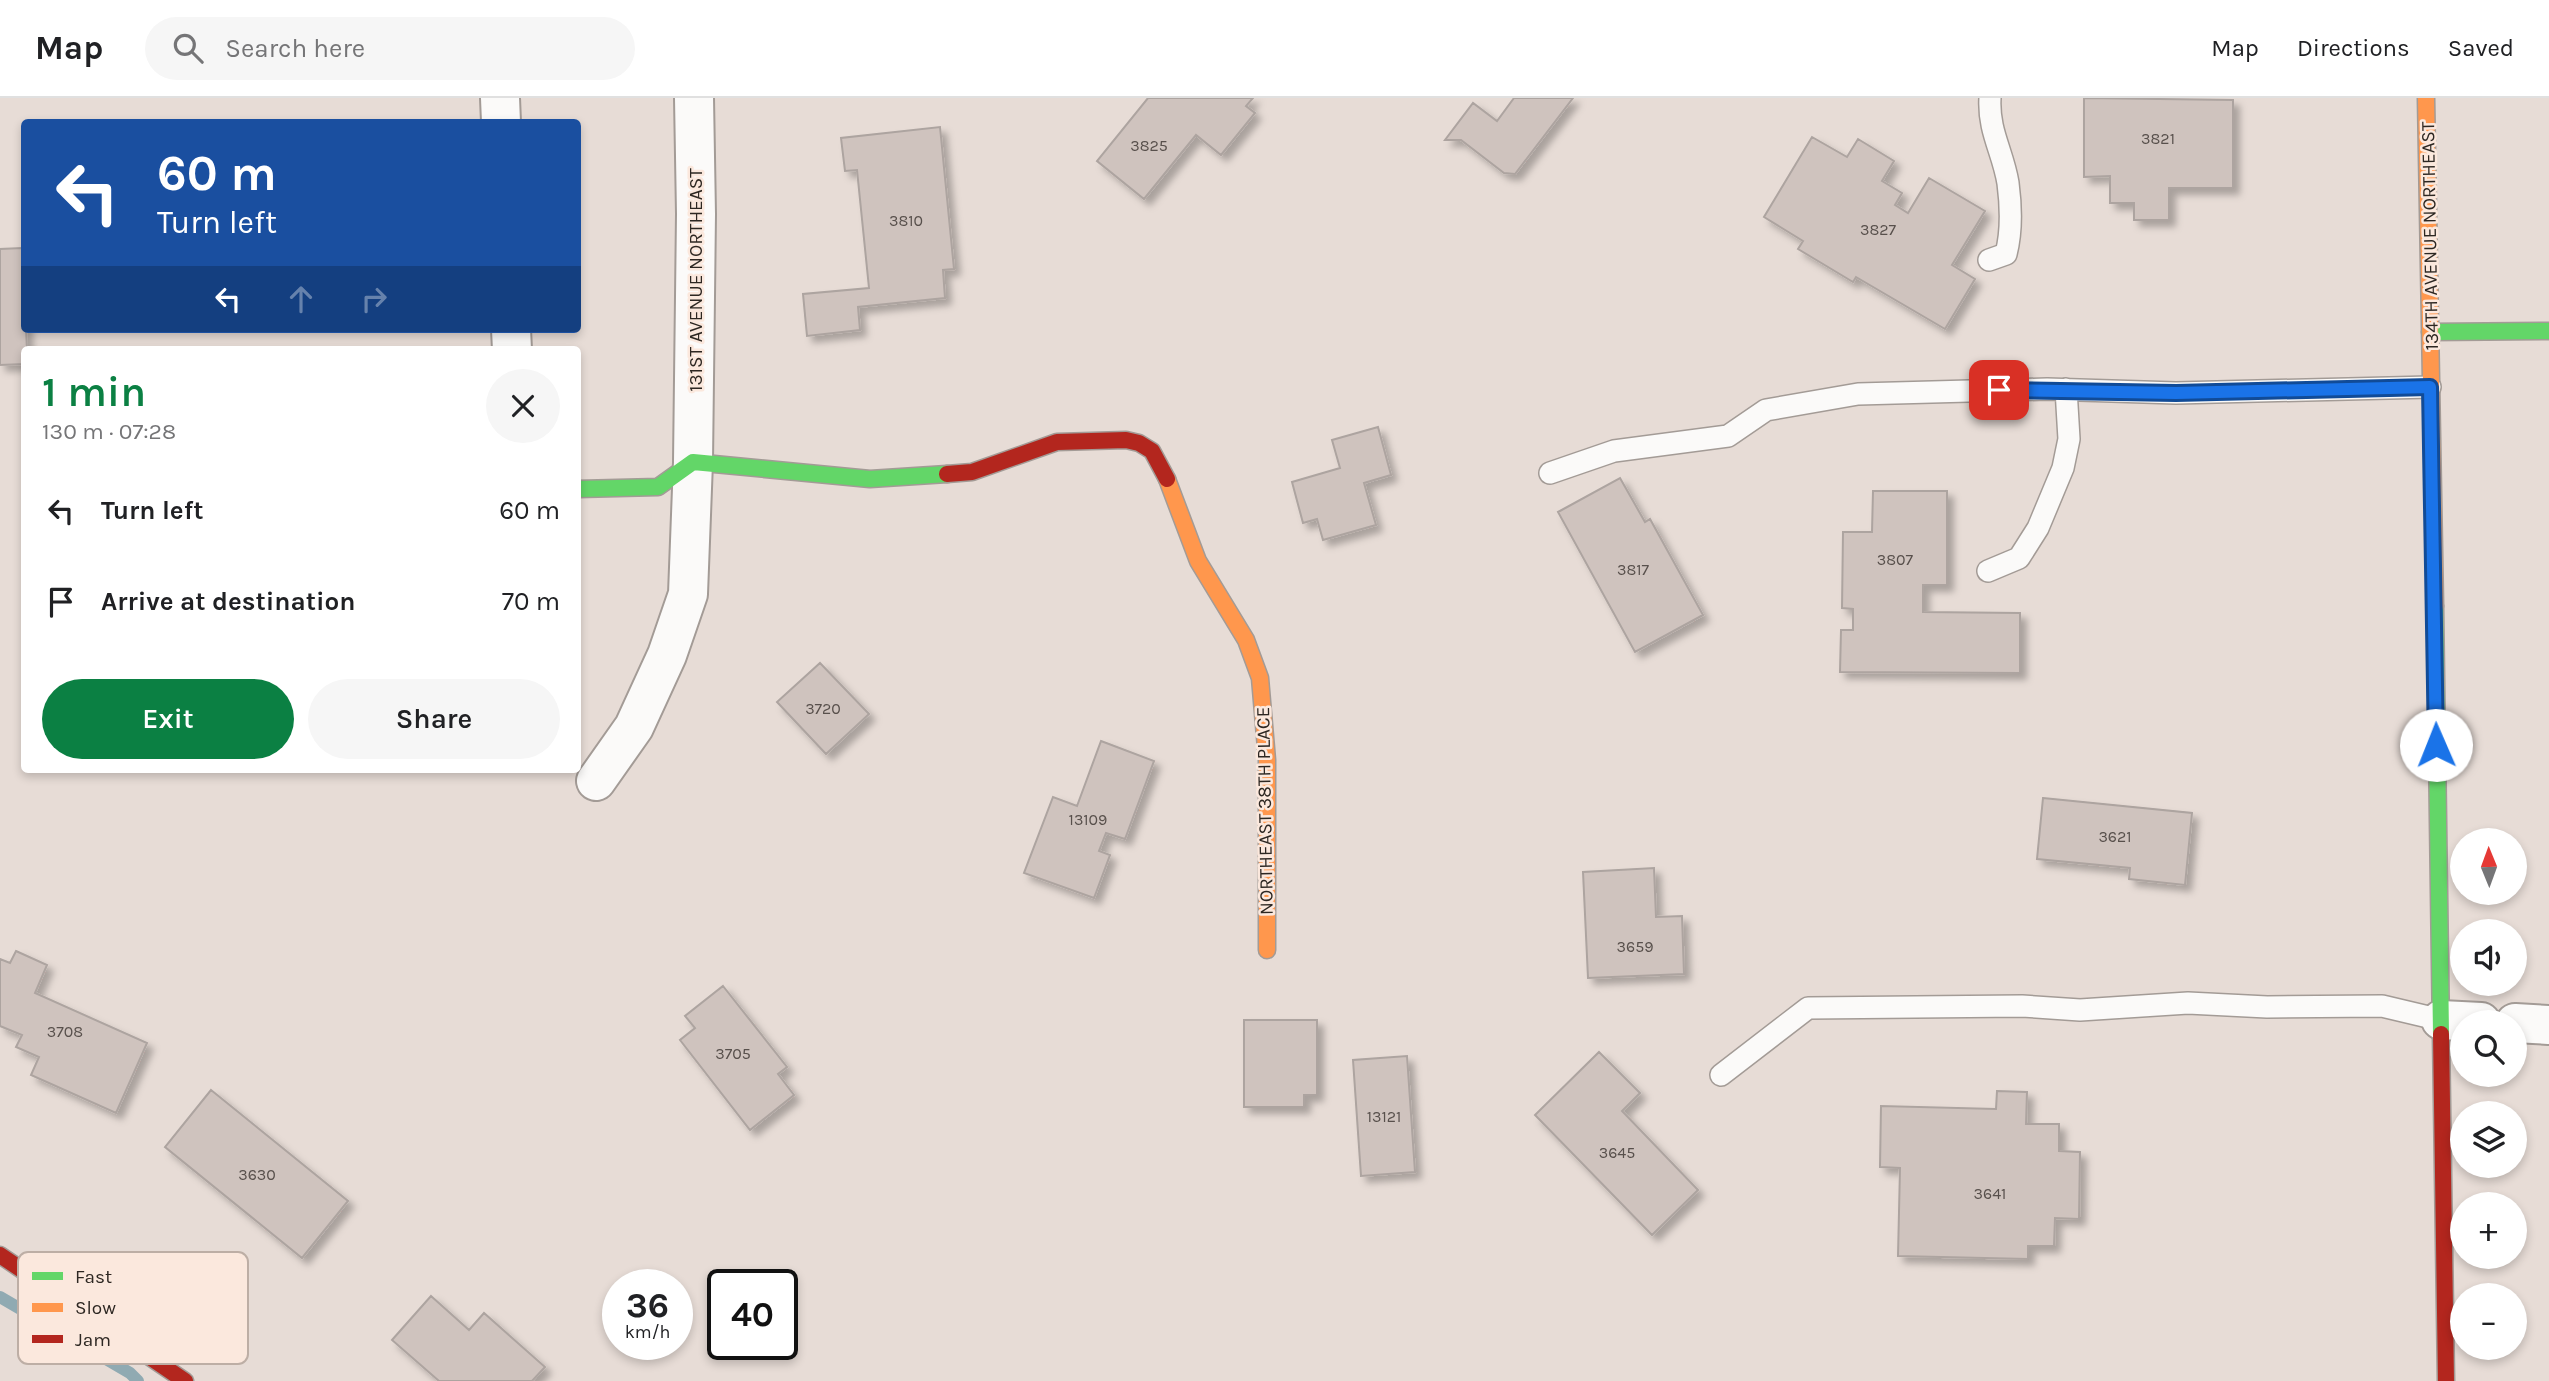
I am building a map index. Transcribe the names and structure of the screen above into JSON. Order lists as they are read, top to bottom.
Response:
{
  "streets": {
    "street": ["134TH AVENUE NORTHEAST", "131ST AVENUE NORTHEAST", "NORTHEAST 38TH PLACE"]
  },
  "crossings": [
    ["131ST AVENUE NORTHEAST", "NORTHEAST 38TH PLACE"]
  ],
  "house_numbers": [
    "3821",
    "3825",
    "3810",
    "3827",
    "3807",
    "3817",
    "3720",
    "13109",
    "3621",
    "3659",
    "3708",
    "3705",
    "13121",
    "3645",
    "3630",
    "3641"
  ],
  "legend": ["Fast", "Slow", "Jam"],
  "north": "top",
  "page": {
    "header": "Map",
    "search": "Search here",
    "nav": ["Map", "Directions", "Saved"],
    "turn": ["60 m", "Turn left"],
    "heading": ["1 min", "130 m · 07:28"],
    "list": [
      {
        "name": "Turn left",
        "value": "60 m"
      },
      {
        "name": "Arrive at destination",
        "value": "70 m"
      }
    ],
    "buttons": ["Exit", "Share"],
    "map_buttons": ["+", "−"],
    "speed": "36 km/h",
    "limit": "40"
  }
}
